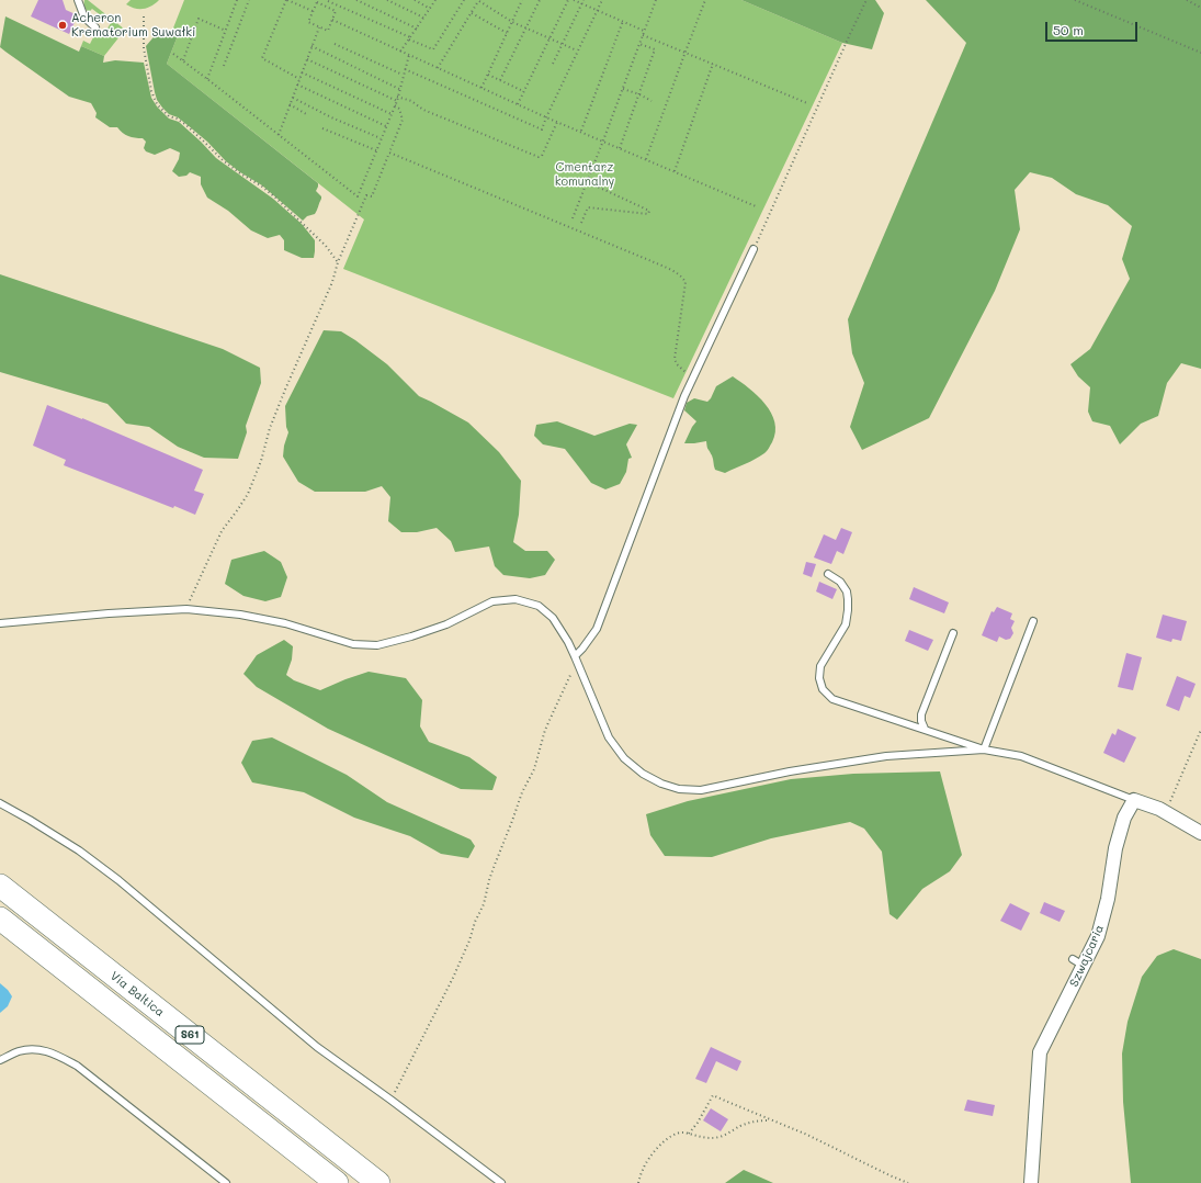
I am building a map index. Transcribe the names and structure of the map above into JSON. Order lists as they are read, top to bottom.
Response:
{
  "streets": {
    "highway": ["Via Baltica", "S61"],
    "street": ["Szwajcaria"]
  },
  "parks": ["Cmentarz komunalny"],
  "places": ["Acheron Krematorium Suwałki"],
  "scale_bar": "50 m"
}
